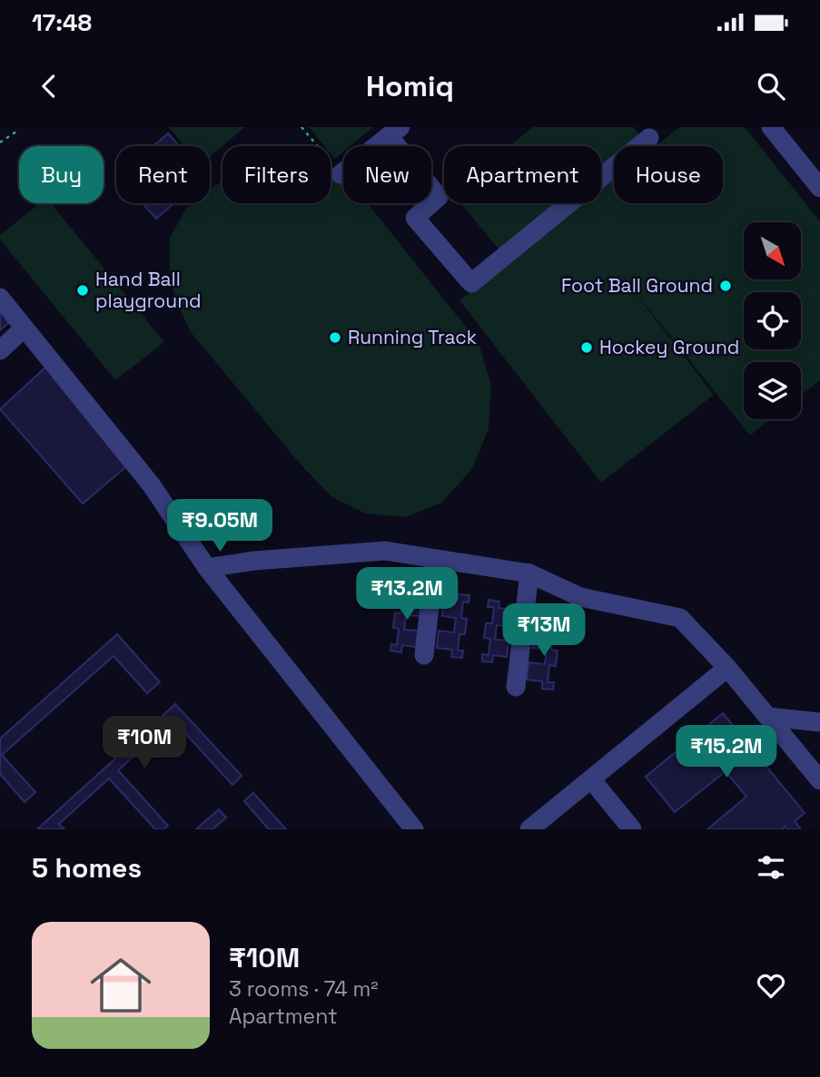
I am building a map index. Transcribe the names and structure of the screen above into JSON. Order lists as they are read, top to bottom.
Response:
{
  "places": [
    "Foot Ball Ground",
    "Hand Ball playground",
    "Running Track",
    "Hockey Ground"
  ],
  "north": "bottom right",
  "page": {
    "status": "17:48",
    "header": "Homiq",
    "chip": [
      "Buy",
      "Rent",
      "Filters",
      "New",
      "Apartment",
      "House"
    ],
    "price": [
      "₹9.05M",
      "₹13.2M",
      "₹13M",
      "₹10M",
      "₹15.2M"
    ],
    "heading": "5 homes",
    "list": [
      {
        "name": "₹10M",
        "note": "3 rooms · 74 m² · Apartment"
      }
    ]
  }
}
